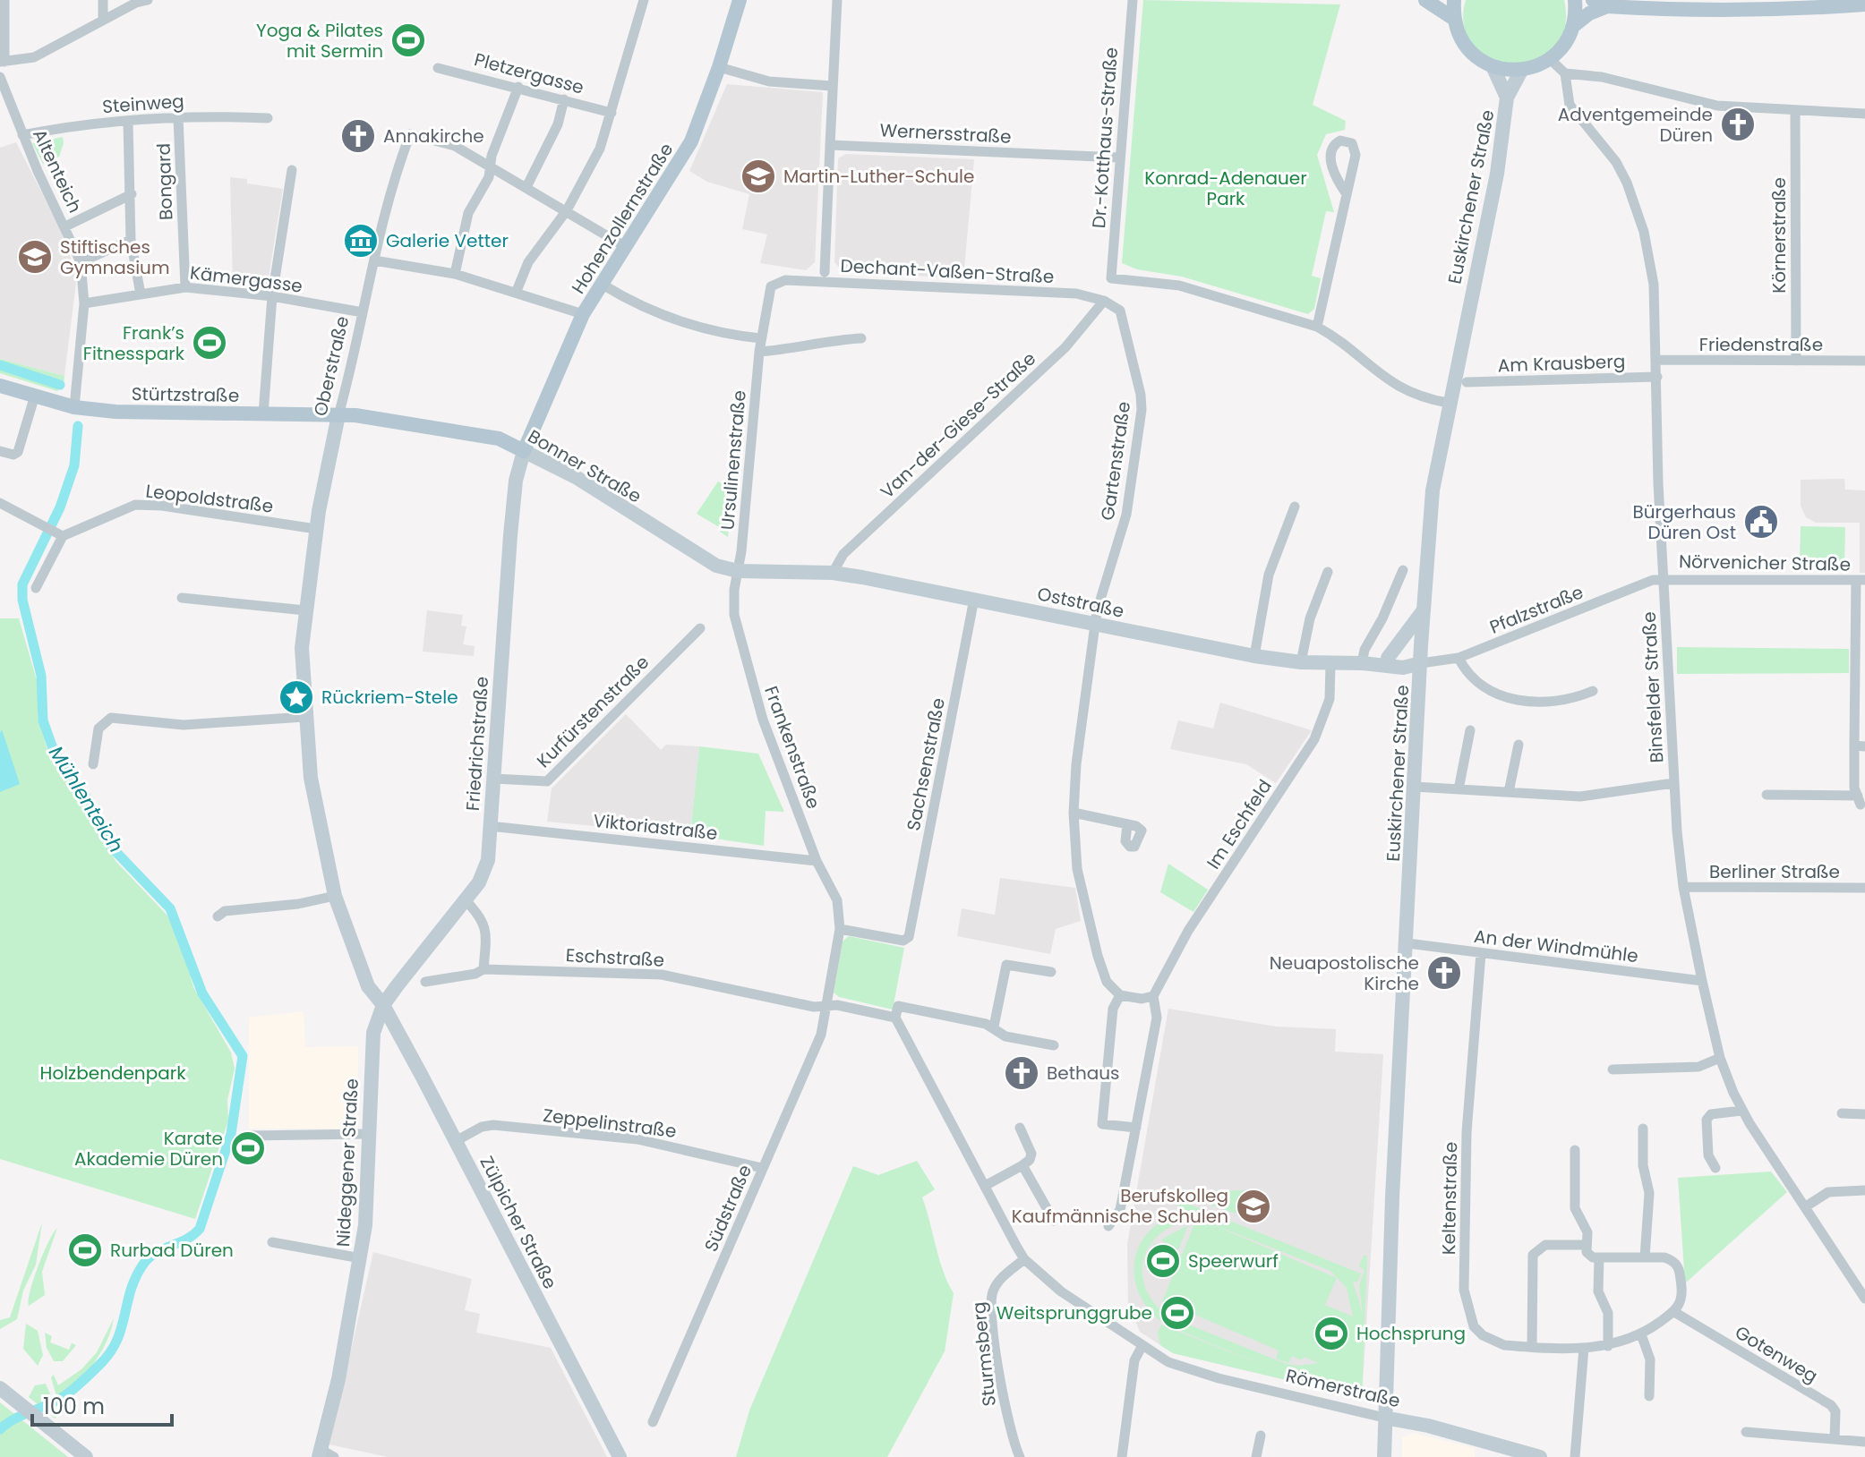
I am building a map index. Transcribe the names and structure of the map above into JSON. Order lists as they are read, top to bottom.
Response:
{
  "streets": {
    "main road": ["Hohenzollernstraße", "Stürtzstraße", "Bonner Straße"],
    "street": [
      "Pletzergasse",
      "Steinweg",
      "Wernersstraße",
      "Dr.-Kotthaus-Straße",
      "Altenteich",
      "Bongard",
      "Euskirchener Straße",
      "Körnerstraße",
      "Dechant-Vaßen-Straße",
      "Kämergasse",
      "Friedenstraße",
      "Am Krausberg",
      "Oberstraße",
      "Van-der-Giese-Straße",
      "Ursulinenstraße",
      "Gartenstraße",
      "Leopoldstraße",
      "Nörvenicher Straße",
      "Oststraße",
      "Pfalzstraße",
      "Binsfelder Straße",
      "Kurfürstenstraße",
      "Friedrichstraße",
      "Frankenstraße",
      "Sachsenstraße",
      "Im Eschfeld",
      "Viktoriastraße",
      "Berliner Straße",
      "An der Windmühle",
      "Eschstraße",
      "Zeppelinstraße",
      "Nideggener Straße",
      "Keltenstraße",
      "Südstraße",
      "Zülpicher Straße",
      "Sturmsberg",
      "Gotenweg",
      "Römerstraße"
    ]
  },
  "crossings": [
    ["Steinweg", "Altenteich"],
    ["Steinweg", "Bongard"],
    ["Wernersstraße", "Dr.-Kotthaus-Straße"],
    ["Altenteich", "Kämergasse"],
    ["Altenteich", "Stürtzstraße"],
    ["Bongard", "Kämergasse"],
    ["Euskirchener Straße", "Oststraße"],
    ["Euskirchener Straße", "Pfalzstraße"],
    ["Euskirchener Straße", "An der Windmühle"],
    ["Euskirchener Straße", "Römerstraße"],
    ["Hohenzollernstraße", "Bonner Straße"],
    ["Hohenzollernstraße", "Friedrichstraße"],
    ["Körnerstraße", "Friedenstraße"],
    ["Dechant-Vaßen-Straße", "Van-der-Giese-Straße"],
    ["Dechant-Vaßen-Straße", "Ursulinenstraße"],
    ["Dechant-Vaßen-Straße", "Gartenstraße"],
    ["Kämergasse", "Oberstraße"],
    ["Friedenstraße", "Binsfelder Straße"],
    ["Am Krausberg", "Binsfelder Straße"],
    ["Oberstraße", "Stürtzstraße"],
    ["Oberstraße", "Bonner Straße"],
    ["Oberstraße", "Leopoldstraße"],
    ["Oberstraße", "Friedrichstraße"],
    ["Oberstraße", "Nideggener Straße"],
    ["Oberstraße", "Zülpicher Straße"],
    ["Stürtzstraße", "Bonner Straße"],
    ["Van-der-Giese-Straße", "Gartenstraße"],
    ["Van-der-Giese-Straße", "Oststraße"],
    ["Ursulinenstraße", "Bonner Straße"],
    ["Ursulinenstraße", "Oststraße"],
    ["Ursulinenstraße", "Frankenstraße"],
    ["Gartenstraße", "Oststraße"],
    ["Bonner Straße", "Oststraße"],
    ["Bonner Straße", "Friedrichstraße"],
    ["Bonner Straße", "Frankenstraße"],
    ["Nörvenicher Straße", "Pfalzstraße"],
    ["Nörvenicher Straße", "Binsfelder Straße"],
    ["Oststraße", "Pfalzstraße"],
    ["Oststraße", "Frankenstraße"],
    ["Oststraße", "Sachsenstraße"],
    ["Oststraße", "Im Eschfeld"],
    ["Pfalzstraße", "Binsfelder Straße"],
    ["Binsfelder Straße", "Berliner Straße"],
    ["Binsfelder Straße", "An der Windmühle"],
    ["Kurfürstenstraße", "Friedrichstraße"],
    ["Friedrichstraße", "Viktoriastraße"],
    ["Friedrichstraße", "Nideggener Straße"],
    ["Friedrichstraße", "Zülpicher Straße"],
    ["Frankenstraße", "Sachsenstraße"],
    ["Frankenstraße", "Viktoriastraße"],
    ["Frankenstraße", "Südstraße"],
    ["Sachsenstraße", "Südstraße"],
    ["An der Windmühle", "Keltenstraße"],
    ["Eschstraße", "Südstraße"],
    ["Zeppelinstraße", "Südstraße"],
    ["Zeppelinstraße", "Zülpicher Straße"],
    ["Nideggener Straße", "Zülpicher Straße"],
    ["Keltenstraße", "Gotenweg"]
  ],
  "water": ["Mühlenteich"],
  "parks": ["Konrad-Adenauer Park", "Holzbendenpark"],
  "places": {
    "sports": [
      "Yoga & Pilates mit Sermin",
      "Frank’s Fitnesspark",
      "Karate Akademie Düren",
      "Rurbad Düren",
      "Speerwurf",
      "Weitsprunggrube",
      "Hochsprung"
    ],
    "church": [
      "Adventgemeinde Düren",
      "Annakirche",
      "Neuapostolische Kirche",
      "Bethaus"
    ],
    "school or university": ["Martin-Luther-Schule", "Stiftisches Gymnasium", "Berufskolleg Kaufmännische Schulen"],
    "museum": ["Galerie Vetter"],
    "public building": ["Bürgerhaus Düren Ost"],
    "place": ["Rückriem-Stele"]
  },
  "scale_bar": "100 m"
}
